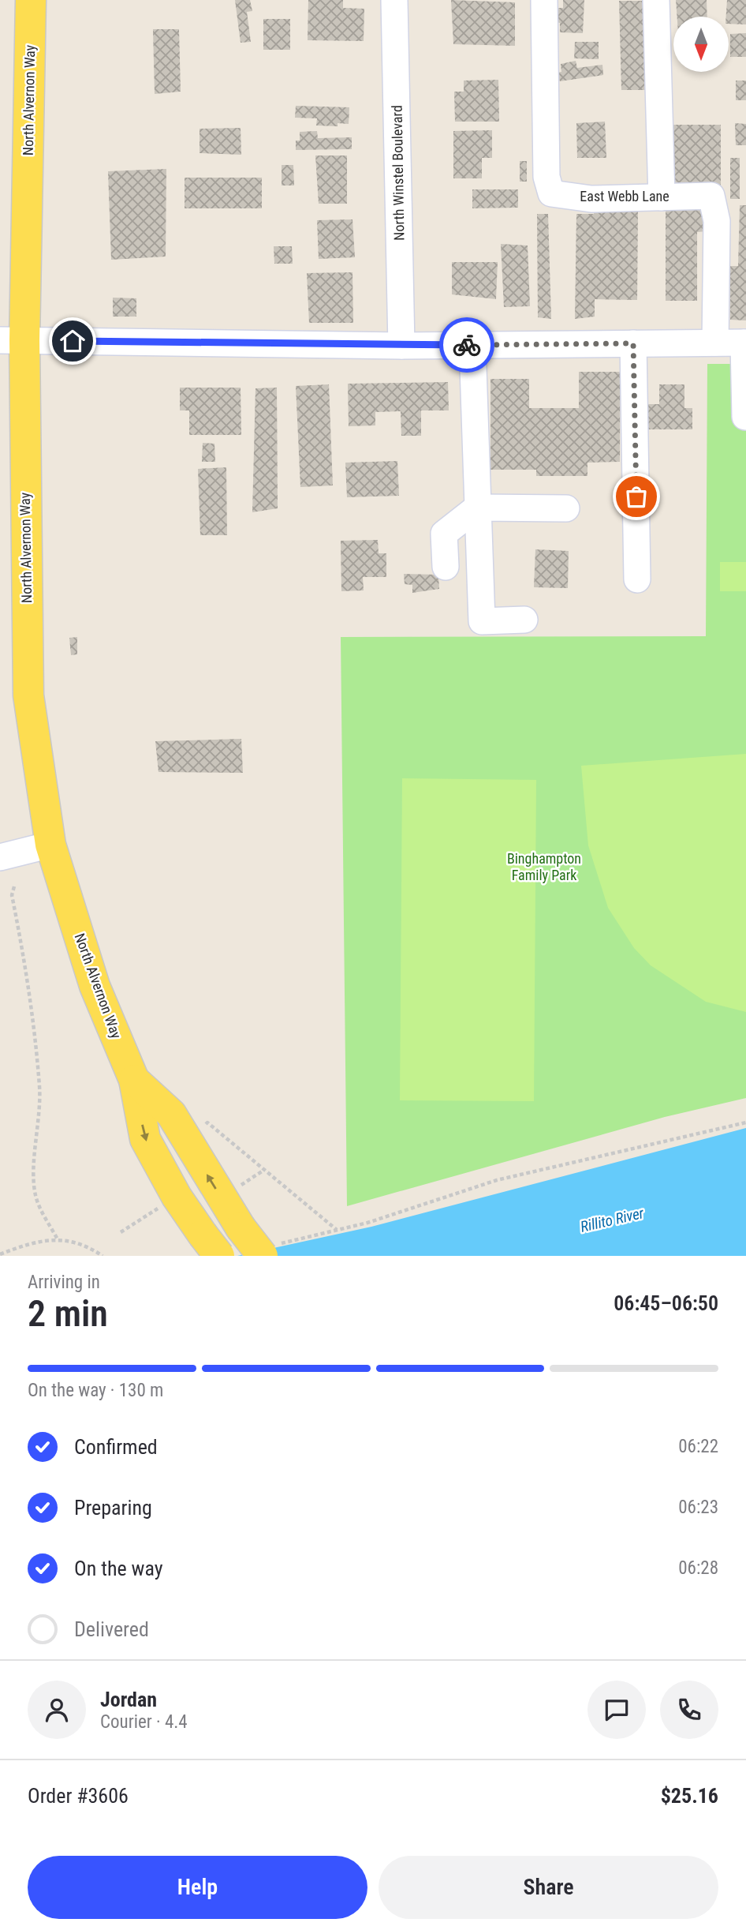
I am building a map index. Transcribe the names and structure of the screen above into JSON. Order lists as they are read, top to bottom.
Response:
{
  "streets": {
    "main road": ["North Alvernon Way"],
    "street": ["North Winstel Boulevard", "East Webb Lane"]
  },
  "water": ["Rillito River"],
  "parks": ["Binghampton Family Park"],
  "north": "bottom",
  "page": {
    "heading": ["2 min", "Arriving in", "06:45–06:50"],
    "panel": [
      "Jordan",
      "Courier · 4.4",
      "Order #3606",
      "$25.16"
    ],
    "bar": "On the way · 130 m",
    "list": [
      ["Confirmed", "06:22"],
      ["Preparing", "06:23"],
      ["On the way", "06:28"],
      "Delivered"
    ],
    "buttons": ["Help", "Share"]
  }
}
